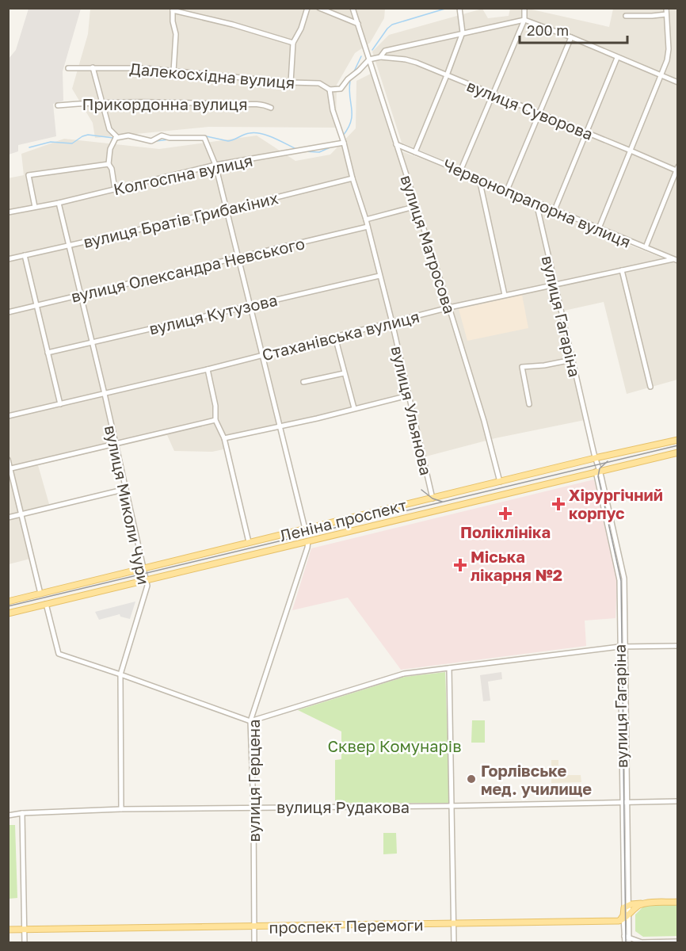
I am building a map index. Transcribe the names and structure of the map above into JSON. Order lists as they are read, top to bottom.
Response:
{
  "streets": {
    "main road": ["вулиця Гагаріна", "Леніна проспект", "проспект Перемоги"],
    "street": [
      "Далекосхідна вулиця",
      "Прикордонна вулиця",
      "вулиця Суворова",
      "Колгоспна вулиця",
      "Червонопрапорна вулиця",
      "вулиця Братів Грибакіних",
      "вулиця Матросова",
      "вулиця Олександра Невського",
      "вулиця Кутузова",
      "Стаханівська вулиця",
      "вулиця Ульянова",
      "вулиця Миколи Чури",
      "вулиця Герцена",
      "вулиця Рудакова"
    ]
  },
  "crossings": [
    ["Колгоспна вулиця", "вулиця Ульянова"],
    ["Колгоспна вулиця", "вулиця Миколи Чури"],
    ["Червонопрапорна вулиця", "вулиця Матросова"],
    ["Червонопрапорна вулиця", "вулиця Гагаріна"],
    ["Червонопрапорна вулиця", "Стаханівська вулиця"],
    ["вулиця Братів Грибакіних", "вулиця Ульянова"],
    ["вулиця Братів Грибакіних", "вулиця Миколи Чури"],
    ["вулиця Матросова", "Стаханівська вулиця"],
    ["вулиця Матросова", "Леніна проспект"],
    ["вулиця Олександра Невського", "вулиця Ульянова"],
    ["вулиця Олександра Невського", "вулиця Миколи Чури"],
    ["вулиця Кутузова", "вулиця Ульянова"],
    ["вулиця Кутузова", "вулиця Миколи Чури"],
    ["вулиця Гагаріна", "Стаханівська вулиця"],
    ["вулиця Гагаріна", "Леніна проспект"],
    ["вулиця Гагаріна", "вулиця Рудакова"],
    ["вулиця Гагаріна", "проспект Перемоги"],
    ["Стаханівська вулиця", "вулиця Ульянова"],
    ["Стаханівська вулиця", "вулиця Миколи Чури"],
    ["вулиця Ульянова", "Леніна проспект"],
    ["вулиця Миколи Чури", "Леніна проспект"],
    ["вулиця Миколи Чури", "вулиця Рудакова"],
    ["Леніна проспект", "вулиця Герцена"],
    ["вулиця Герцена", "вулиця Рудакова"],
    ["вулиця Герцена", "проспект Перемоги"]
  ],
  "parks": ["Сквер Комунарів"],
  "places": {
    "health": ["Хірургічний корпус", "Поліклініка", "Міська лікарня №2"],
    "other": ["Горлівське мед. училище"]
  },
  "scale_bar": "200 m"
}
